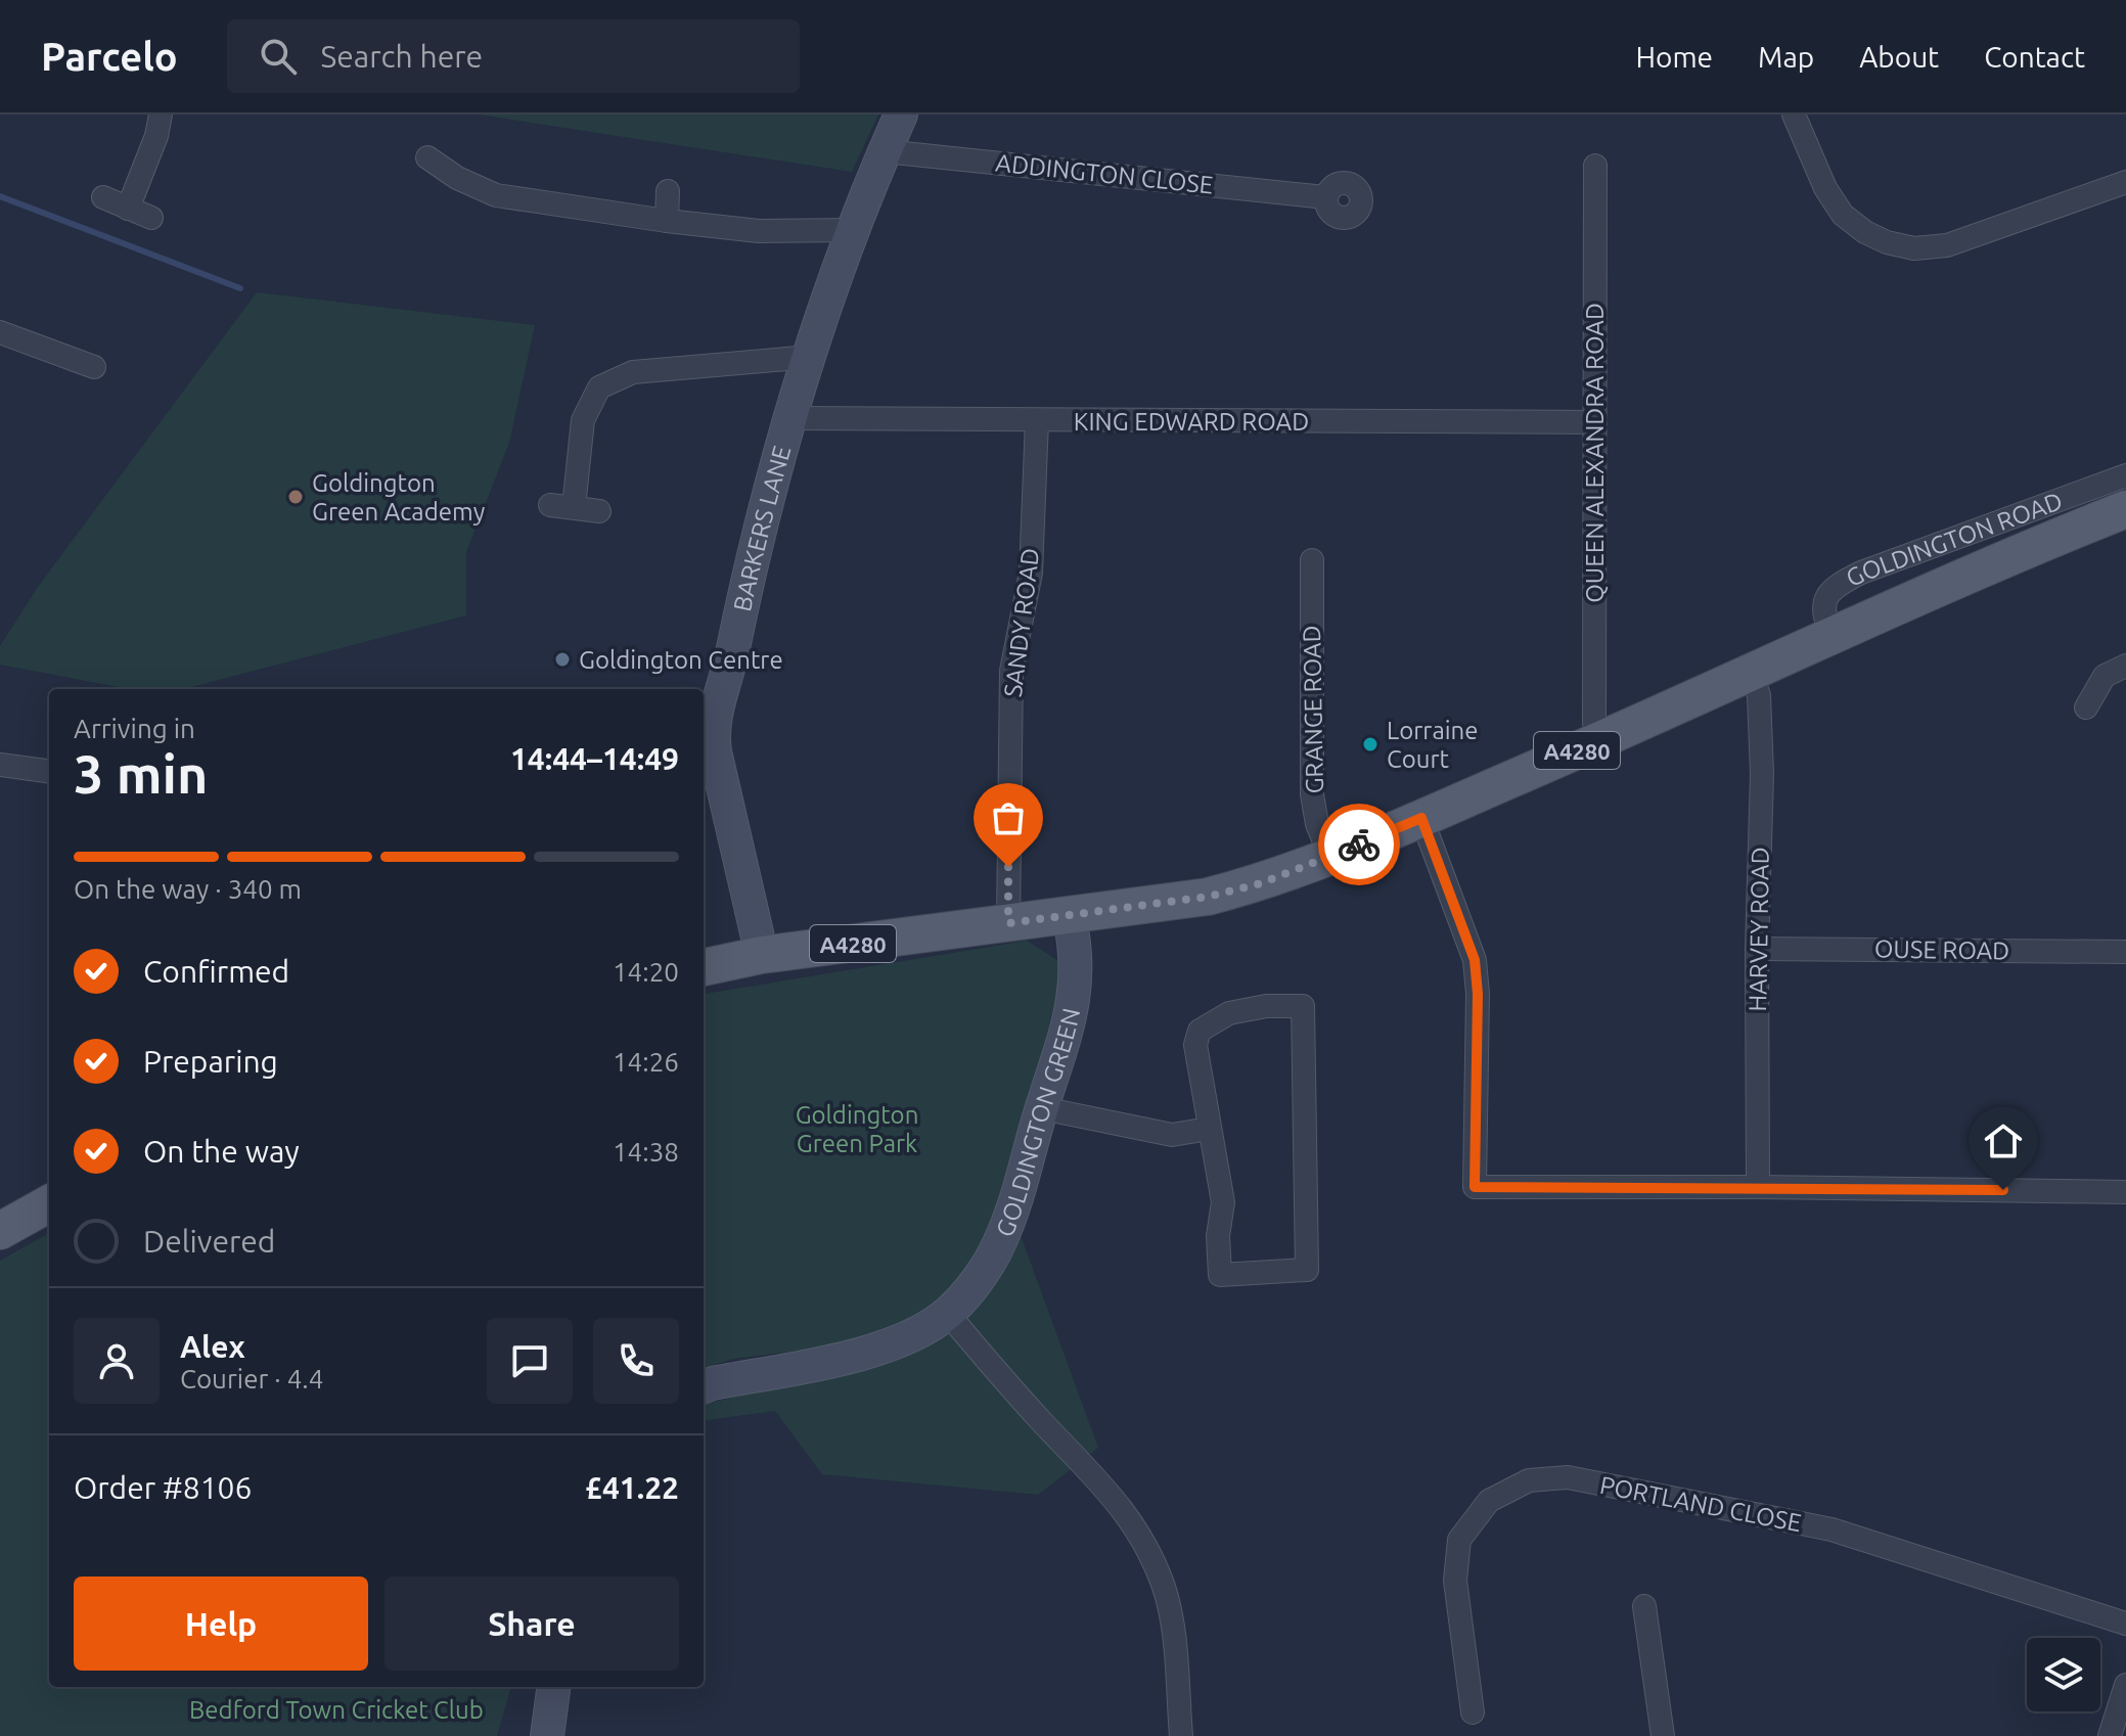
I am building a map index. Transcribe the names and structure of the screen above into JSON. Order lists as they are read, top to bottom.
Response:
{
  "streets": {
    "main road": ["GOLDINGTON ROAD", "A4280"],
    "street": [
      "ADDINGTON CLOSE",
      "KING EDWARD ROAD",
      "QUEEN ALEXANDRA ROAD",
      "BARKERS LANE",
      "SANDY ROAD",
      "GRANGE ROAD",
      "HARVEY ROAD",
      "OUSE ROAD",
      "GOLDINGTON GREEN",
      "PORTLAND CLOSE"
    ]
  },
  "crossings": [
    ["ADDINGTON CLOSE", "BARKERS LANE"],
    ["KING EDWARD ROAD", "QUEEN ALEXANDRA ROAD"],
    ["KING EDWARD ROAD", "BARKERS LANE"],
    ["KING EDWARD ROAD", "SANDY ROAD"],
    ["QUEEN ALEXANDRA ROAD", "GOLDINGTON ROAD"],
    ["BARKERS LANE", "GOLDINGTON ROAD"],
    ["GOLDINGTON ROAD", "SANDY ROAD"],
    ["GOLDINGTON ROAD", "GRANGE ROAD"],
    ["GOLDINGTON ROAD", "HARVEY ROAD"],
    ["GOLDINGTON ROAD", "GOLDINGTON GREEN"],
    ["HARVEY ROAD", "OUSE ROAD"]
  ],
  "parks": ["Goldington Green Park", "Bedford Town Cricket Club"],
  "places": ["Goldington Green Academy", "Goldington Centre", "Lorraine Court"],
  "page": {
    "header": "Parcelo",
    "search": "Search here",
    "nav": [
      "Home",
      "Map",
      "About",
      "Contact"
    ],
    "heading": ["3 min", "Arriving in", "14:44–14:49"],
    "panel": [
      "Alex",
      "Courier · 4.4",
      "Order #8106",
      "£41.22"
    ],
    "bar": "On the way · 340 m",
    "list": [
      ["Confirmed", "14:20"],
      ["Preparing", "14:26"],
      ["On the way", "14:38"],
      "Delivered"
    ],
    "buttons": ["Help", "Share"]
  }
}
